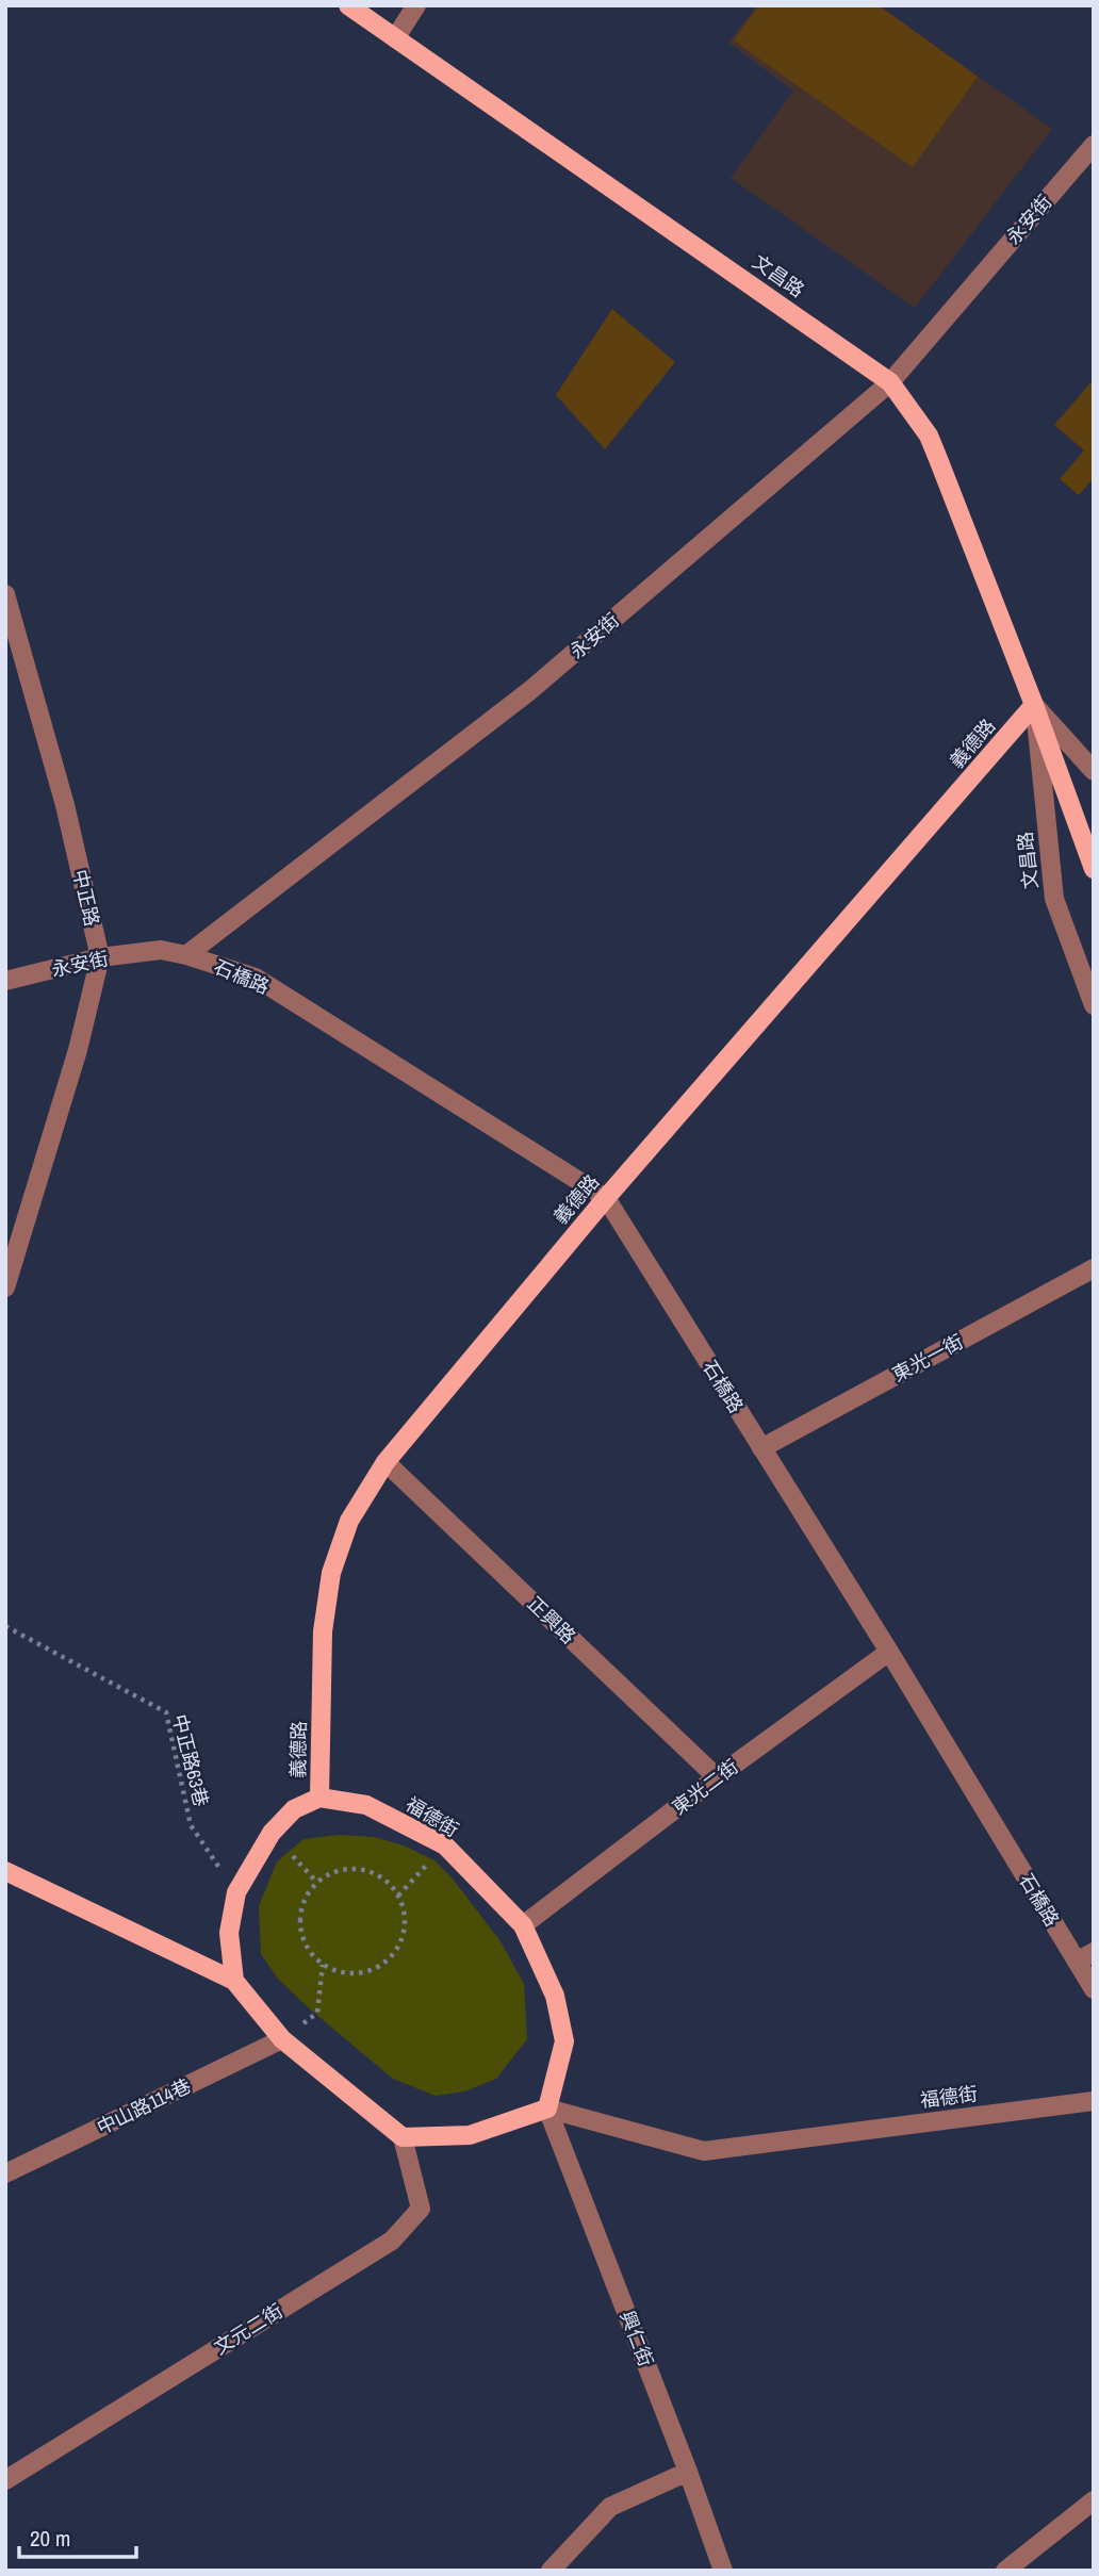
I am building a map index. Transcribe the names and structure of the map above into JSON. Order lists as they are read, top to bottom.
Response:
{
  "streets": {
    "main road": ["文昌路", "義德路", "福德街"],
    "street": [
      "永安街",
      "中正路",
      "石橋路",
      "東光一街",
      "正興路",
      "東光二街",
      "中山路114巷",
      "文元二街",
      "興仁街"
    ],
    "path": ["中正路63巷"]
  },
  "crossings": [
    ["永安街", "文昌路"],
    ["永安街", "中正路"],
    ["永安街", "石橋路"],
    ["文昌路", "義德路"],
    ["義德路", "石橋路"],
    ["義德路", "正興路"],
    ["義德路", "福德街"],
    ["石橋路", "東光一街"],
    ["石橋路", "東光二街"],
    ["正興路", "東光二街"],
    ["東光二街", "福德街"],
    ["福德街", "興仁街"]
  ],
  "scale_bar": "20 m"
}
